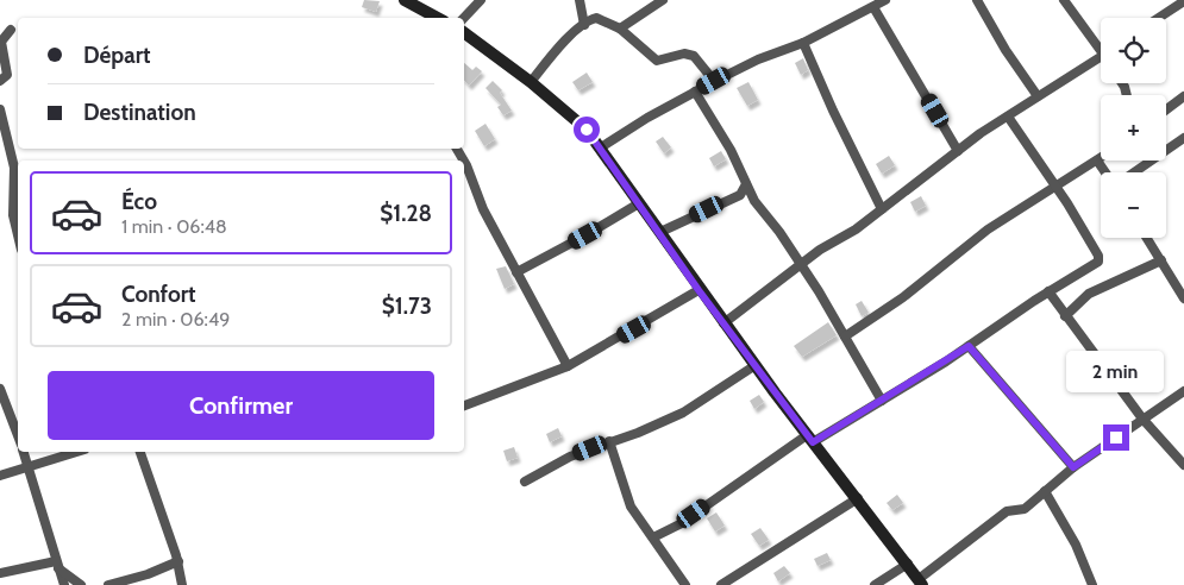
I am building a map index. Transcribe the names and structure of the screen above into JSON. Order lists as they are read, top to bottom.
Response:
{
  "page": {
    "map_buttons": ["+", "−"],
    "banner": ["Départ", "Destination"],
    "list": [
      {
        "name": "Éco",
        "note": "1 min · 06:48",
        "value": "$1.28"
      },
      {
        "name": "Confort",
        "note": "2 min · 06:49",
        "value": "$1.73"
      }
    ],
    "bubble": "2 min",
    "buttons": "Confirmer"
  }
}
